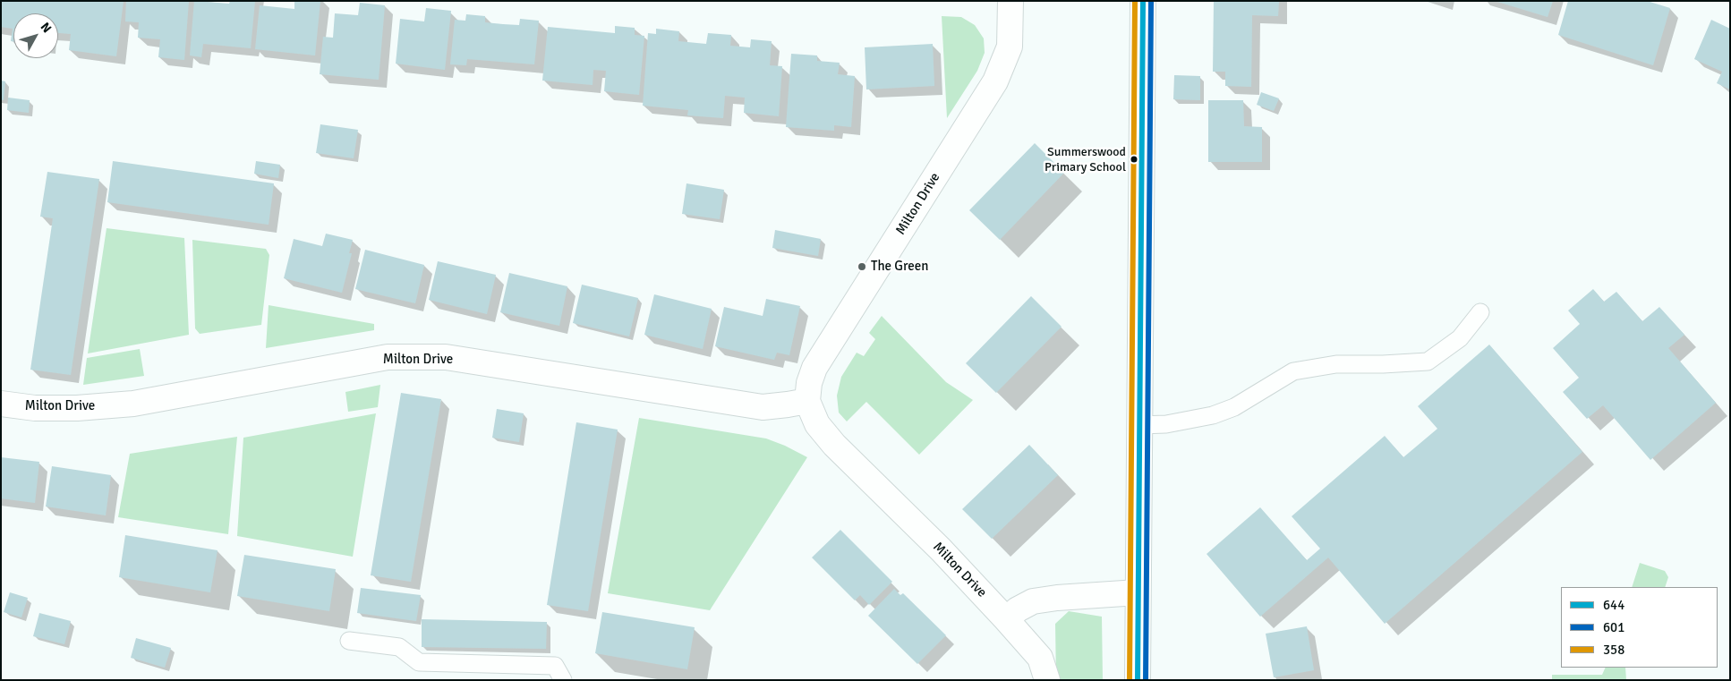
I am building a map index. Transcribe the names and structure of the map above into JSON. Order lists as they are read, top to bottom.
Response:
{
  "streets": {
    "street": ["Milton Drive"]
  },
  "places": ["Summerswood Primary School", "The Green"],
  "lines": ["transit line 644", "transit line 601", "transit line 358"],
  "legend": ["644", "601", "358"],
  "north": "top right"
}
